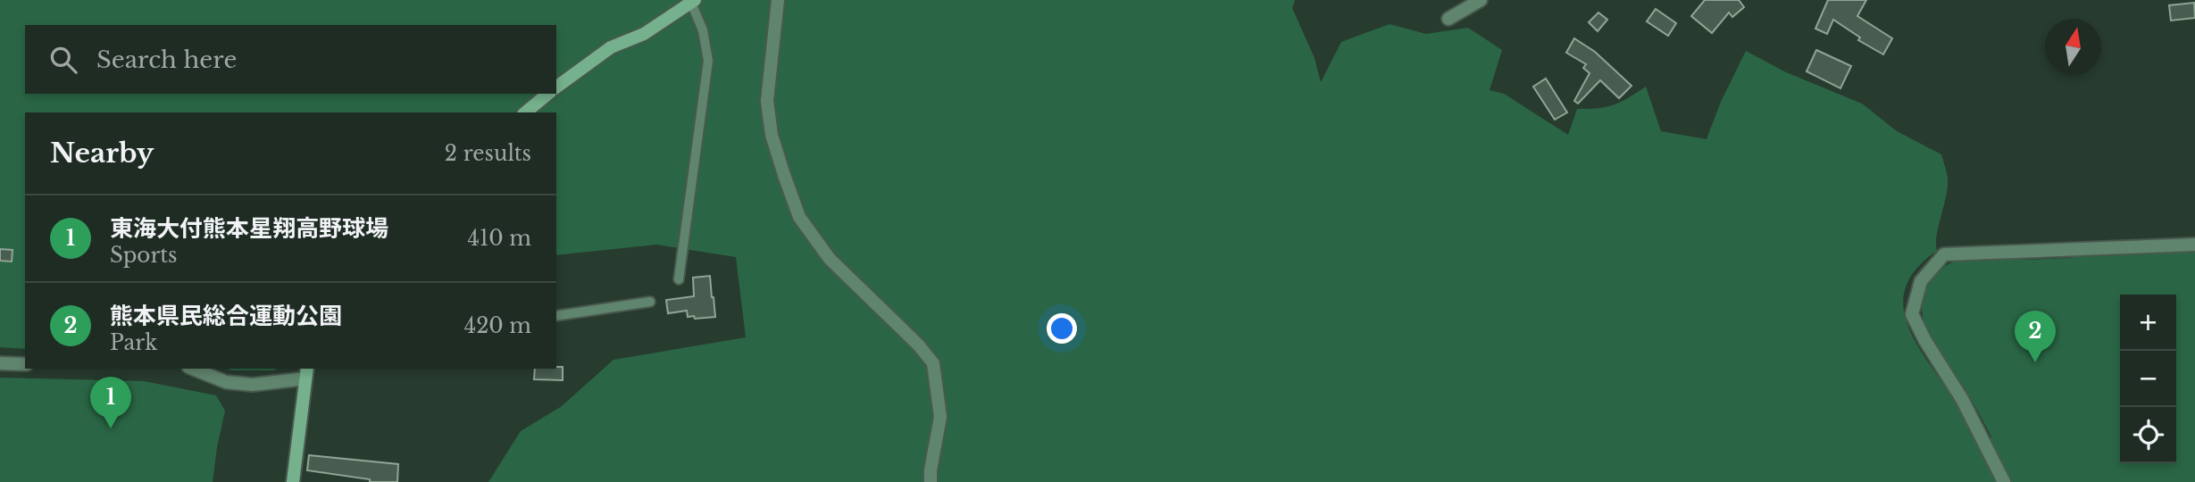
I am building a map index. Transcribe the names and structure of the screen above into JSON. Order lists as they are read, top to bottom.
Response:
{
  "north": "top",
  "page": {
    "search": "Search here",
    "heading": ["Nearby", "2 results"],
    "list": [
      {
        "mark": "1",
        "name": "東海大付熊本星翔高野球場",
        "note": "Sports",
        "value": "410 m"
      },
      {
        "mark": "2",
        "name": "熊本県民総合運動公園",
        "note": "Park",
        "value": "420 m"
      }
    ],
    "map_buttons": ["+", "−"],
    "pins": ["2", "1"]
  }
}
